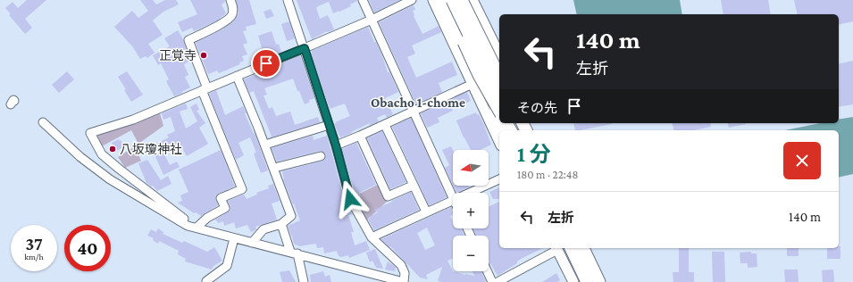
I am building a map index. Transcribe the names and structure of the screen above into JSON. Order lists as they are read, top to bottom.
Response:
{
  "districts": ["Obacho 1-chome"],
  "places": ["正覚寺", "八坂瓊神社"],
  "north": "left",
  "page": {
    "turn": ["140 m", "左折"],
    "then": "その先",
    "heading": ["1 分", "180 m · 22:48"],
    "map_buttons": ["+", "−"],
    "list": [
      {
        "name": "左折",
        "value": "140 m"
      }
    ],
    "speed": "37 km/h",
    "limit": "40"
  }
}
